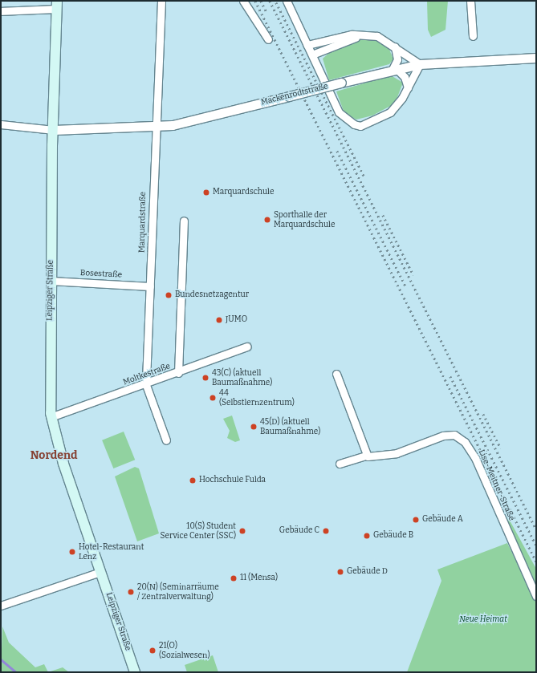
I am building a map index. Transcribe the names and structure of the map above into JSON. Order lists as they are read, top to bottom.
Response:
{
  "streets": {
    "main road": ["Leipziger Straße"],
    "street": [
      "Mackenrodtstraße",
      "Marquardstraße",
      "Bosestraße",
      "Moltkestraße",
      "Lise-Meitner-Straße"
    ]
  },
  "crossings": [
    ["Mackenrodtstraße", "Marquardstraße"],
    ["Mackenrodtstraße", "Leipziger Straße"],
    ["Marquardstraße", "Bosestraße"],
    ["Marquardstraße", "Moltkestraße"],
    ["Bosestraße", "Leipziger Straße"],
    ["Leipziger Straße", "Moltkestraße"]
  ],
  "districts": ["Nordend"],
  "parks": ["Neue Heimat"],
  "places": [
    "Marquardschule",
    "Sporthalle der Marquardschule",
    "Bundesnetzagentur",
    "JUMO",
    "43(C) (aktuell Baumaßnahme)",
    "44 (Selbstlernzentrum)",
    "45(D) (aktuell Baumaßnahme)",
    "Hochschule Fulda",
    "Gebäude A",
    "10(S) Student Service Center (SSC)",
    "Gebäude C",
    "Gebäude B",
    "Hotel-Restaurant Lenz",
    "Gebäude D",
    "11 (Mensa)",
    "20(N) (Seminarräume / Zentralverwaltung)",
    "21(O) (Sozialwesen)"
  ]
}
